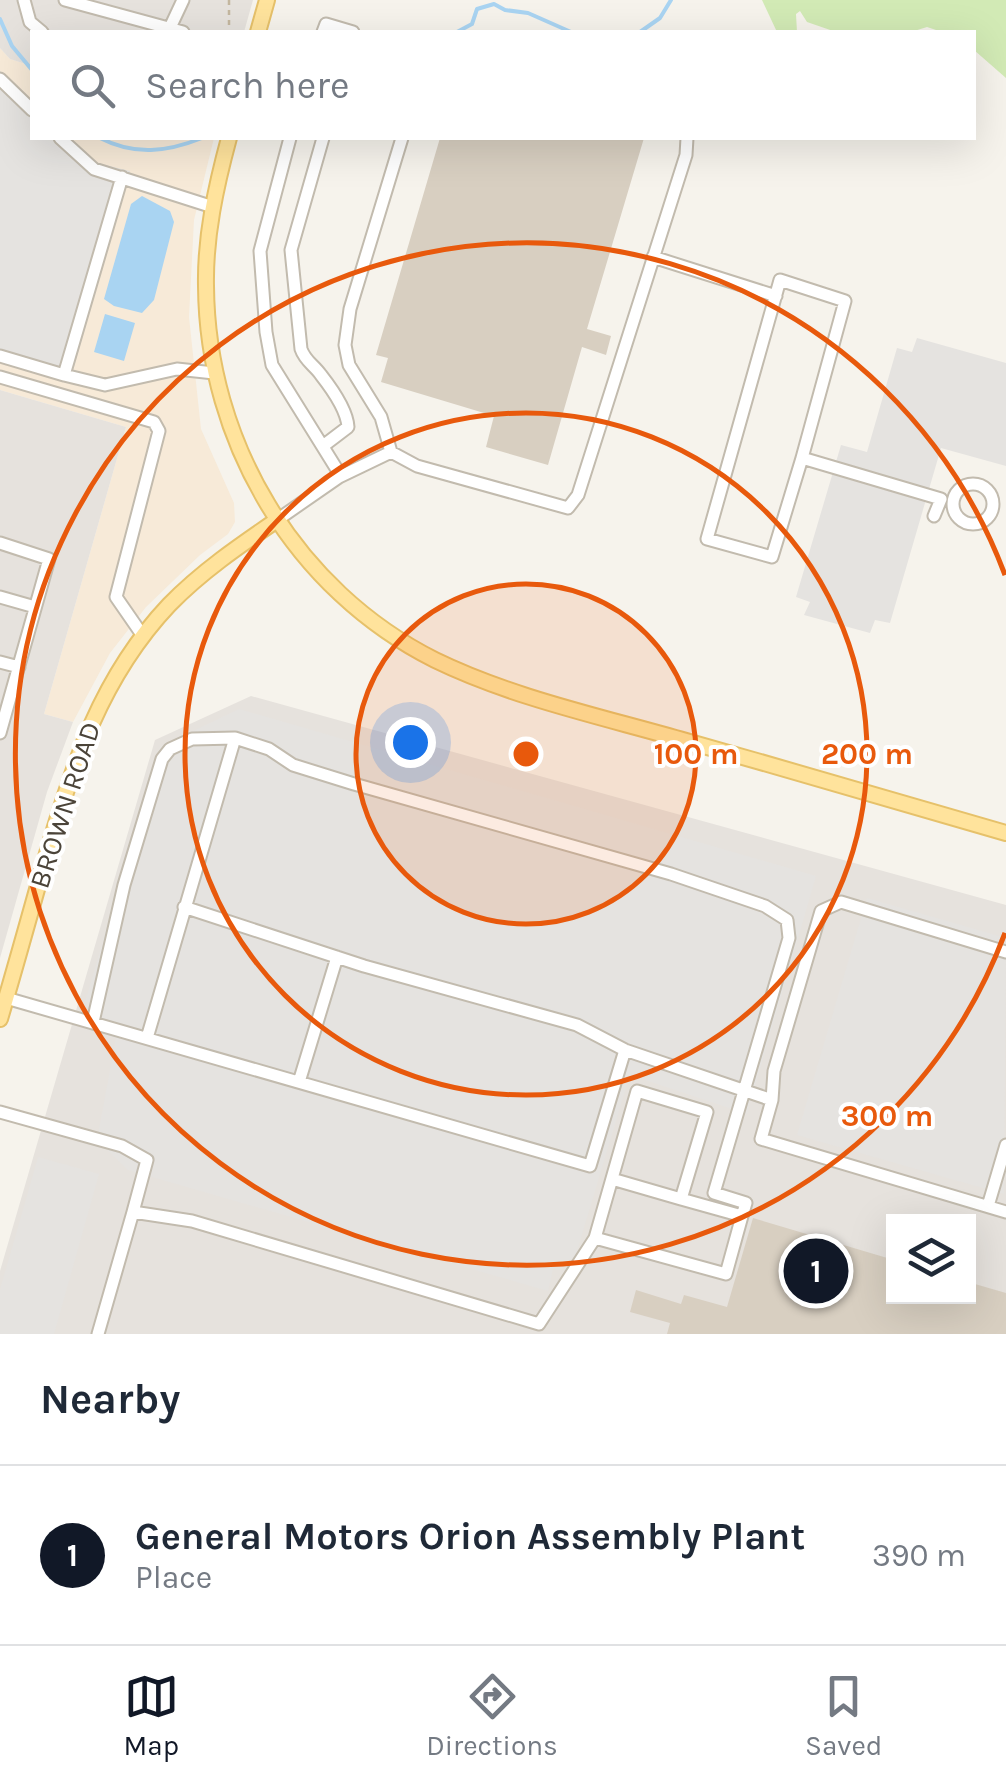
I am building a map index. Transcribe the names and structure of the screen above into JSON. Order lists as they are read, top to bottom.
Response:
{
  "streets": {
    "main road": ["BROWN ROAD"]
  },
  "page": {
    "search": "Search here",
    "pins": "1",
    "heading": "Nearby",
    "list": [
      {
        "mark": "1",
        "name": "General Motors Orion Assembly Plant",
        "note": "Place",
        "value": "390 m"
      }
    ],
    "nav": ["Map", "Directions", "Saved"]
  },
  "rings": ["100 m", "200 m", "300 m"]
}
